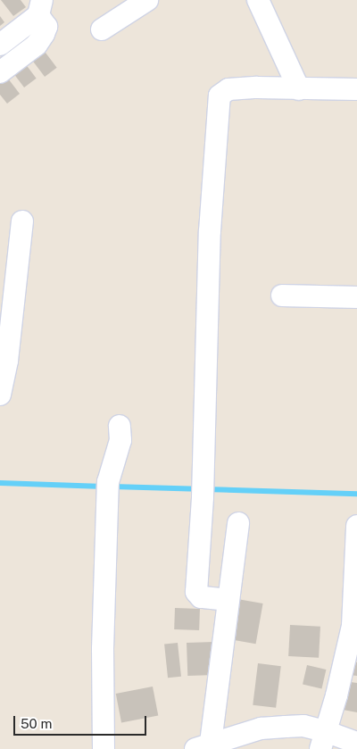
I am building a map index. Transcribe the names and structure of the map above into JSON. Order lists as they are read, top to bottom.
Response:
{
  "scale_bar": "50 m"
}
